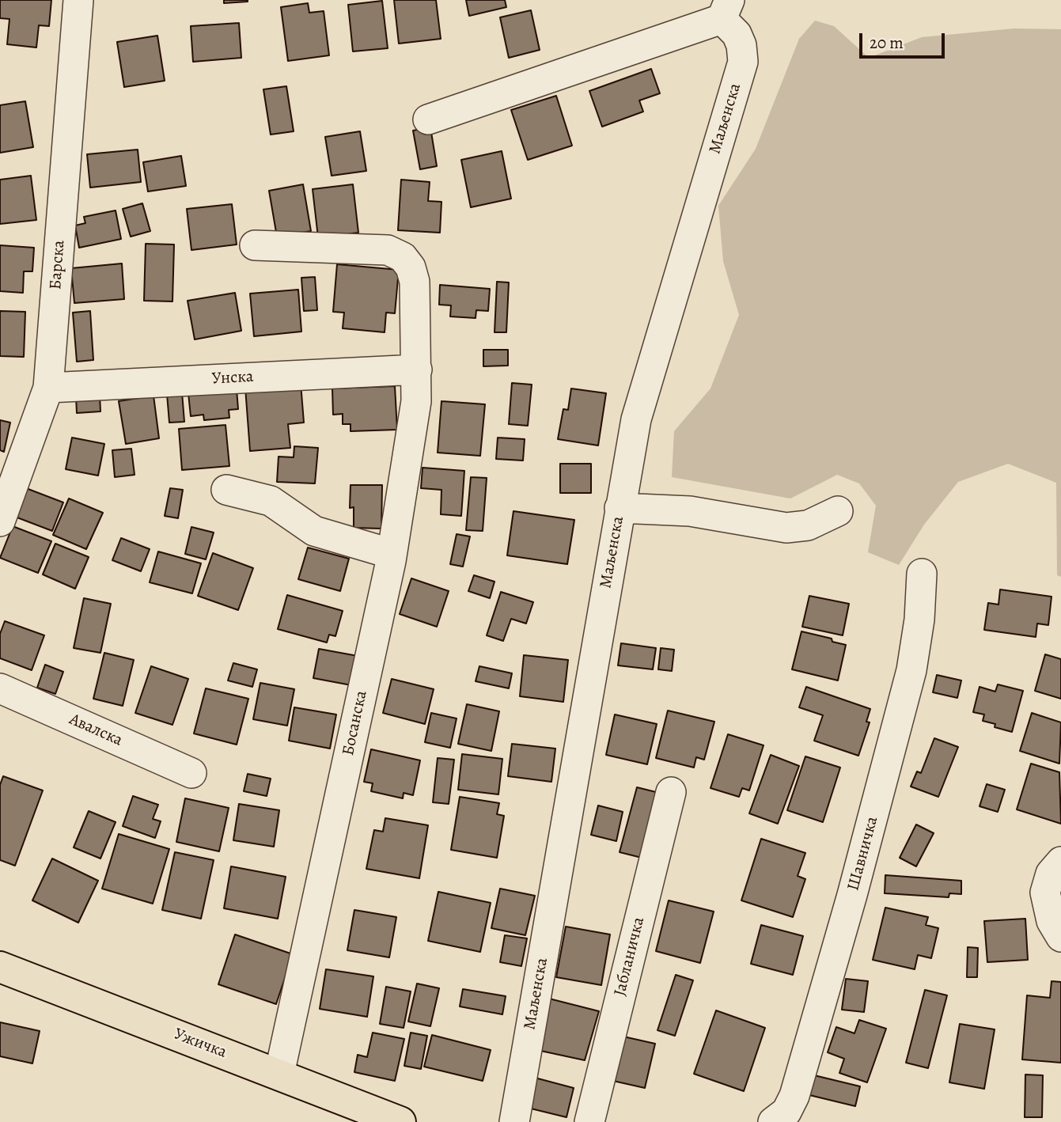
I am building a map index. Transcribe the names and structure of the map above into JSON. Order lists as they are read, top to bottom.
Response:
{
  "streets": {
    "main road": ["Ужичка"],
    "street": [
      "Маљенска",
      "Барска",
      "Унска",
      "Босанска",
      "Авалска",
      "Шавничка",
      "Јабланичка"
    ]
  },
  "crossings": [
    ["Барска", "Унска"],
    ["Унска", "Босанска"],
    ["Босанска", "Ужичка"]
  ],
  "scale_bar": "20 m"
}
